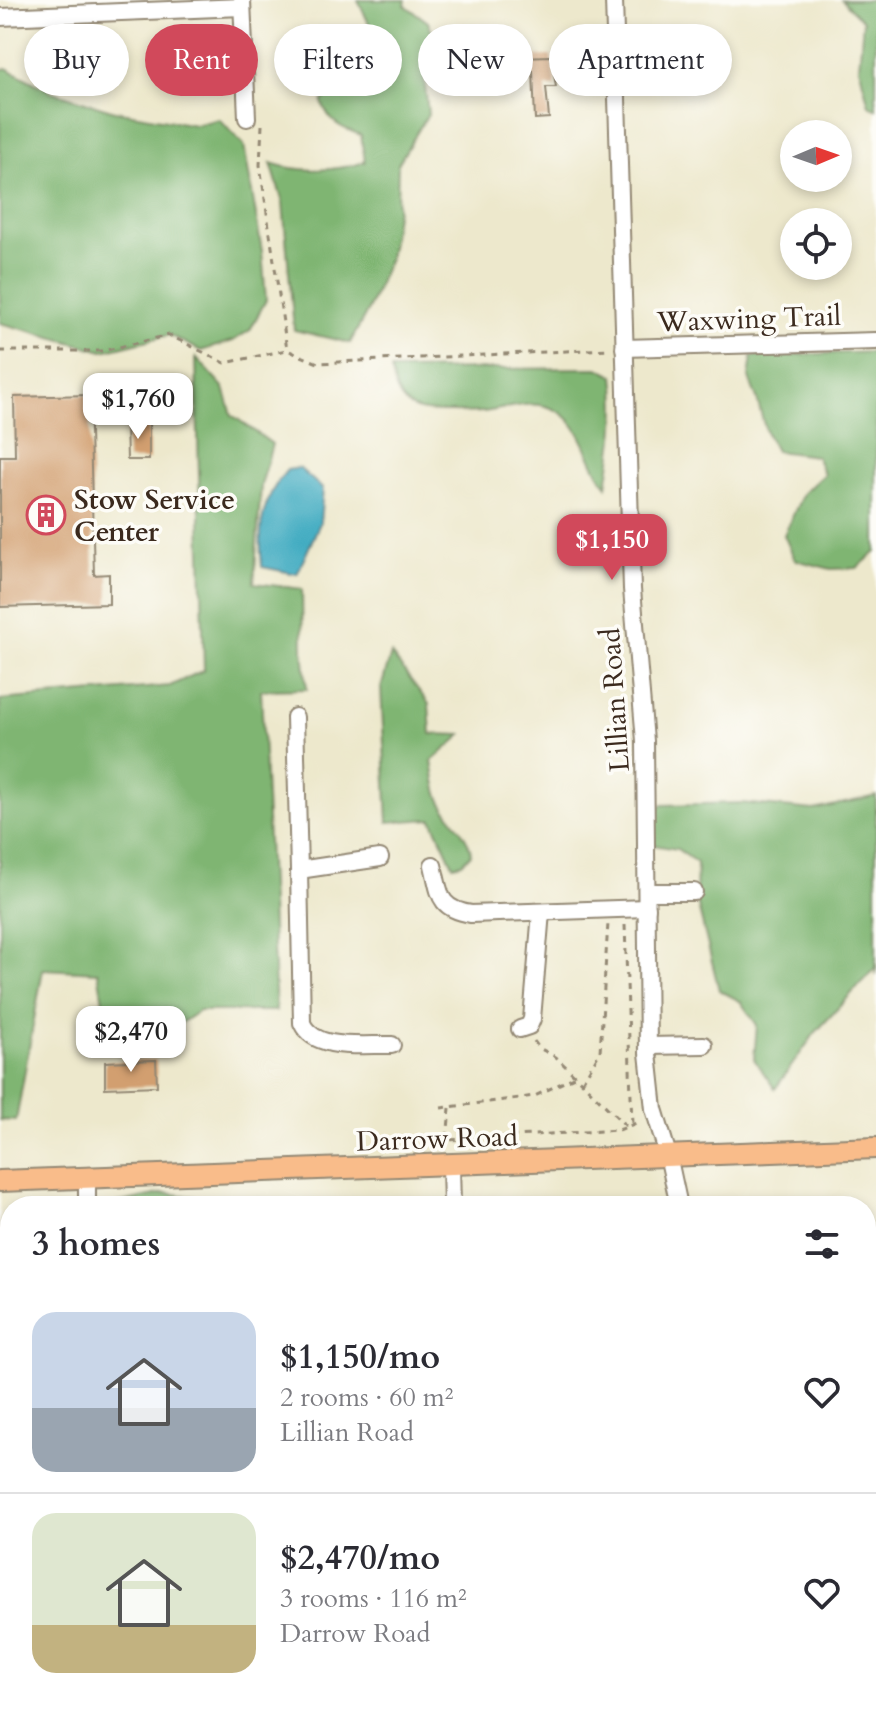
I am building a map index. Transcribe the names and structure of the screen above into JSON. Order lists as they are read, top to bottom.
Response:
{
  "streets": {
    "main road": ["Darrow Road"],
    "street": ["Waxwing Trail", "Lillian Road"]
  },
  "crossings": [
    ["Waxwing Trail", "Lillian Road"],
    ["Lillian Road", "Darrow Road"]
  ],
  "places": {
    "building": ["Stow Service Center"]
  },
  "north": "right",
  "page": {
    "chip": [
      "Buy",
      "Rent",
      "Filters",
      "New",
      "Apartment"
    ],
    "price": ["$1,760", "$1,150", "$2,470"],
    "heading": "3 homes",
    "list": [
      {
        "name": "$1,150/mo",
        "note": "2 rooms · 60 m² · Lillian Road"
      },
      {
        "name": "$2,470/mo",
        "note": "3 rooms · 116 m² · Darrow Road"
      }
    ]
  }
}
